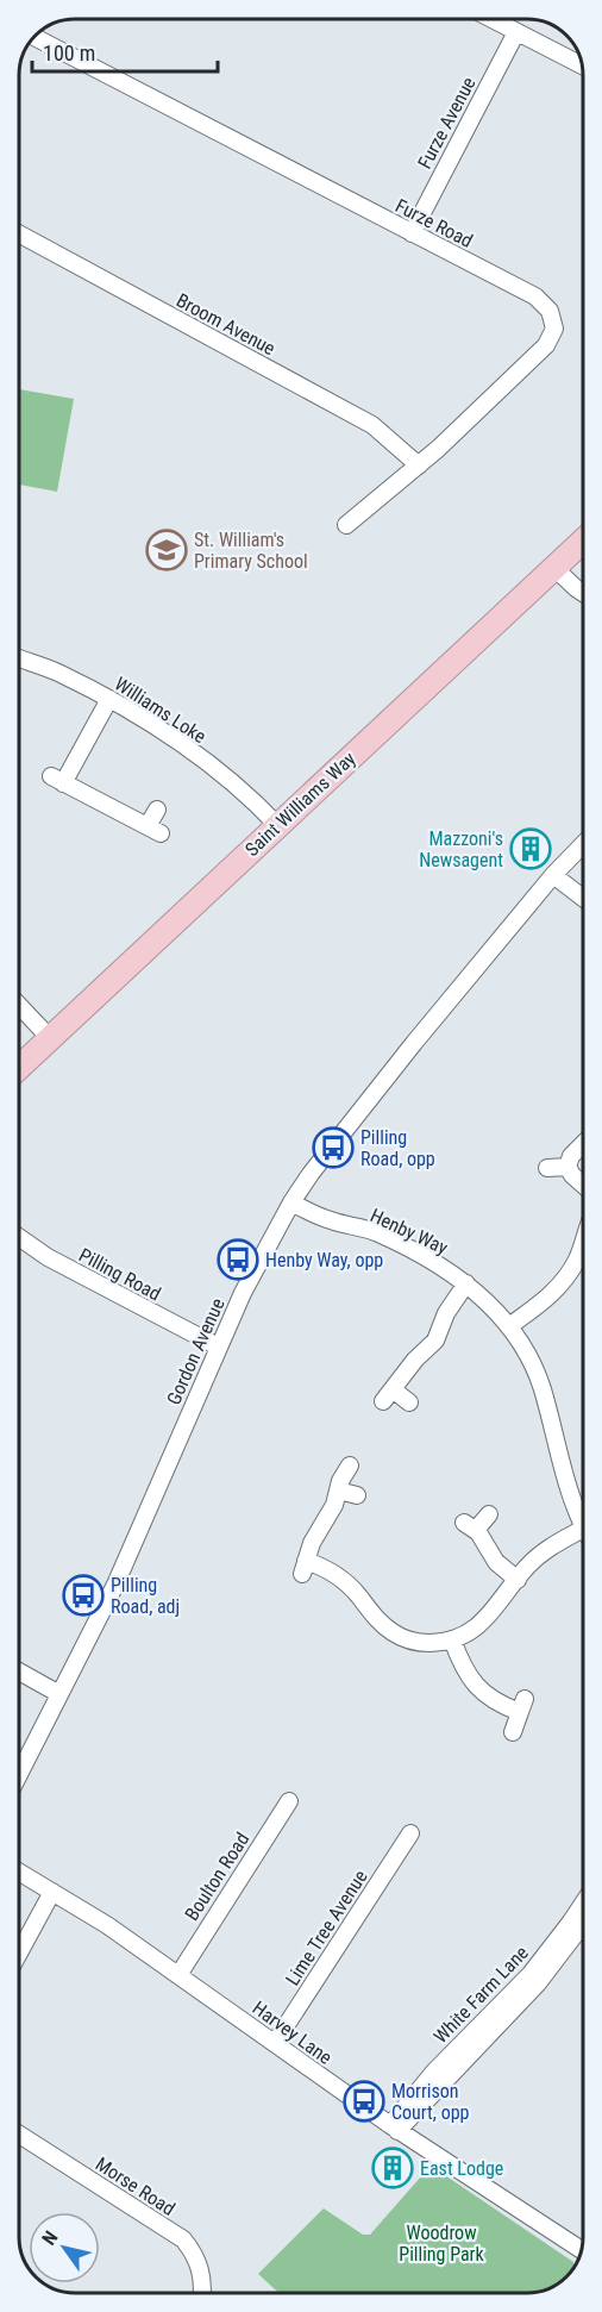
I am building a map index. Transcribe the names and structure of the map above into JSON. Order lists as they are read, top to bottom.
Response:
{
  "streets": {
    "highway": ["Saint Williams Way"],
    "street": [
      "Furze Avenue",
      "Furze Road",
      "Broom Avenue",
      "Williams Loke",
      "Henby Way",
      "Pilling Road",
      "Gordon Avenue",
      "Boulton Road",
      "Lime Tree Avenue",
      "White Farm Lane",
      "Harvey Lane",
      "Morse Road"
    ]
  },
  "crossings": [
    ["Furze Avenue", "Furze Road"],
    ["Furze Road", "Broom Avenue"],
    ["Williams Loke", "Saint Williams Way"],
    ["Henby Way", "Gordon Avenue"],
    ["Pilling Road", "Gordon Avenue"],
    ["Boulton Road", "Harvey Lane"],
    ["Lime Tree Avenue", "Harvey Lane"],
    ["White Farm Lane", "Harvey Lane"]
  ],
  "parks": ["Woodrow Pilling Park"],
  "places": {
    "school or university": ["St. William's Primary School"],
    "building": ["Mazzoni's Newsagent", "East Lodge"],
    "bus stop": [
      "Pilling Road, opp",
      "Henby Way, opp",
      "Pilling Road, adj",
      "Morrison Court, opp"
    ]
  },
  "scale_bar": "100 m",
  "north": "top left"
}
